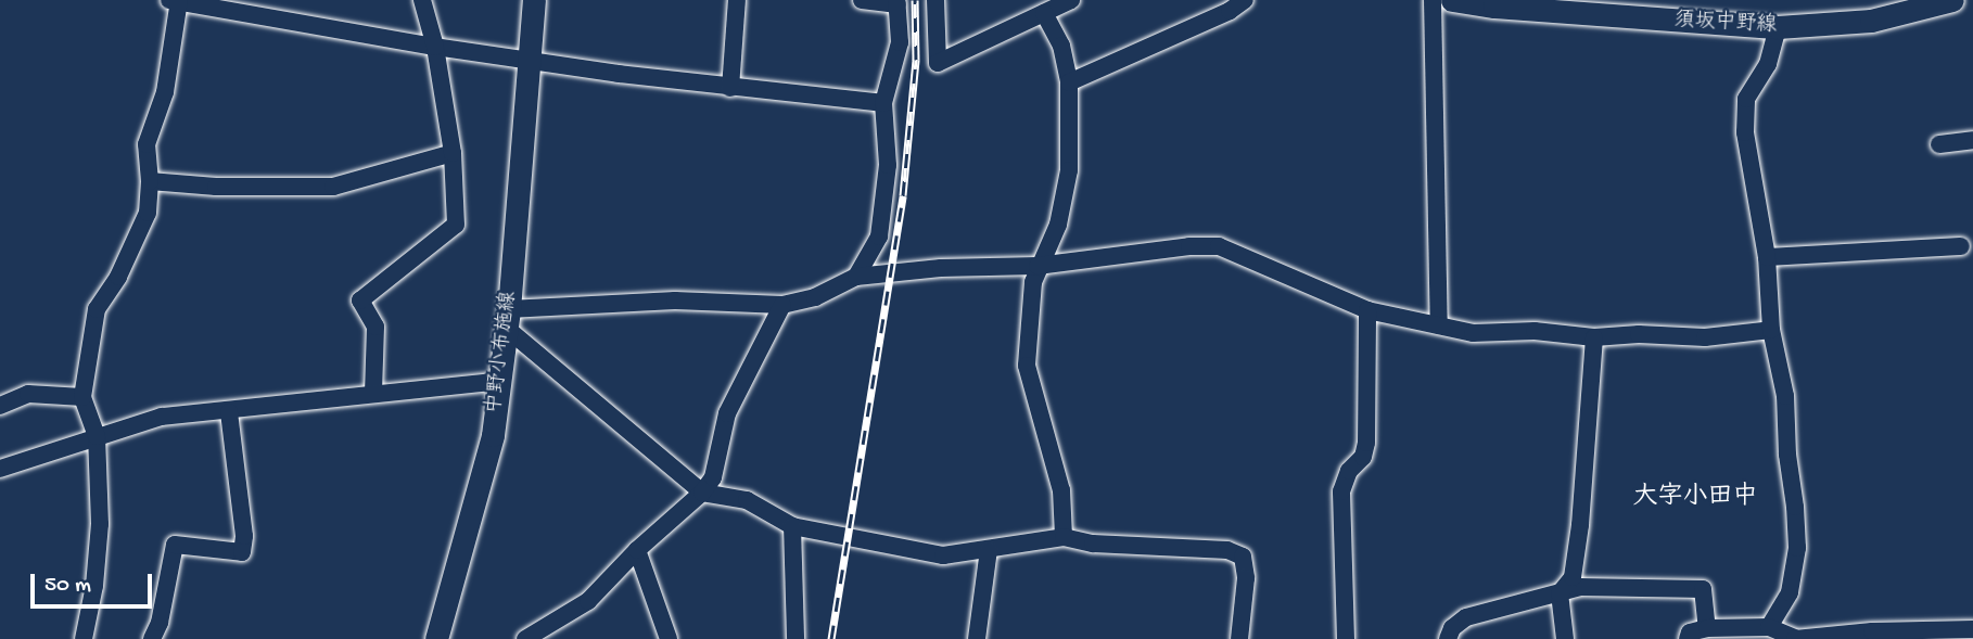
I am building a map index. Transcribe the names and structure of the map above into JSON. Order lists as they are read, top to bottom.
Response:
{
  "streets": {
    "main road": ["須坂中野線", "中野小布施線"]
  },
  "districts": ["大字小田中"],
  "scale_bar": "50 m"
}
